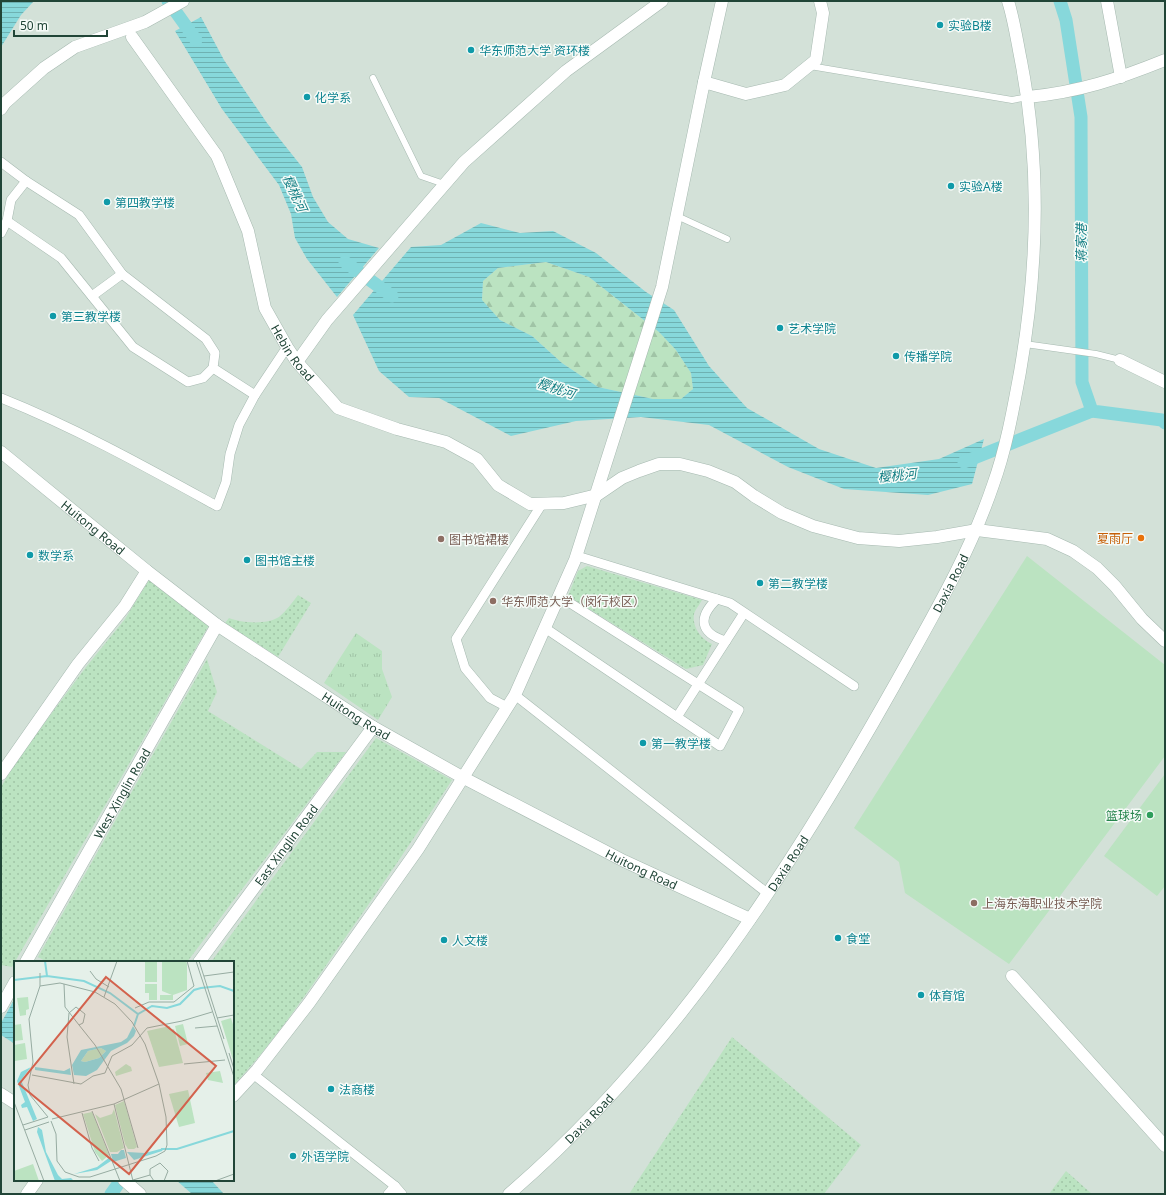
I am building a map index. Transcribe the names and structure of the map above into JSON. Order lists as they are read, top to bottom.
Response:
{
  "streets": {
    "street": [
      "Hebin Road",
      "Huitong Road",
      "Daxia Road",
      "West Xinglin Road",
      "East Xinglin Road"
    ]
  },
  "crossings": [
    ["Huitong Road", "Daxia Road"],
    ["Huitong Road", "West Xinglin Road"],
    ["Huitong Road", "East Xinglin Road"]
  ],
  "water": ["樱桃河", "蒋家港"],
  "places": [
    "实验B楼",
    "华东师范大学 资环楼",
    "化学系",
    "实验A楼",
    "第四教学楼",
    "第三教学楼",
    "艺术学院",
    "传播学院",
    "夏雨厅",
    "图书馆裙楼",
    "数学系",
    "图书馆主楼",
    "第二教学楼",
    "华东师范大学（闵行校区）",
    "第一教学楼",
    "篮球场",
    "上海东海职业技术学院",
    "食堂",
    "人文楼",
    "体育馆",
    "法商楼",
    "外语学院"
  ],
  "scale_bar": "50 m"
}
